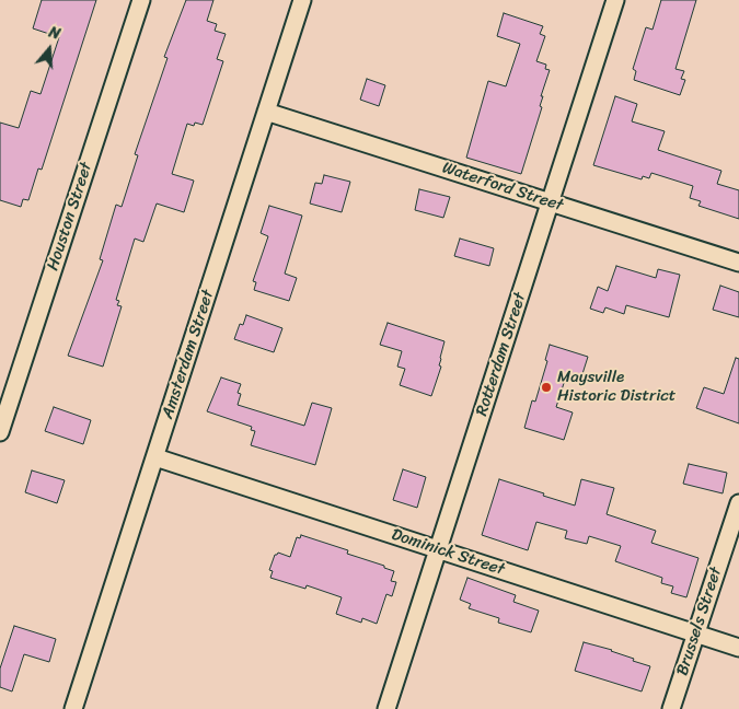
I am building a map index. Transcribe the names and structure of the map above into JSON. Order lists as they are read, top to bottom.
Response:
{
  "streets": {
    "street": [
      "Waterford Street",
      "Houston Street",
      "Amsterdam Street",
      "Rotterdam Street",
      "Dominick Street",
      "Brussels Street"
    ]
  },
  "crossings": [
    ["Waterford Street", "Amsterdam Street"],
    ["Waterford Street", "Rotterdam Street"],
    ["Amsterdam Street", "Dominick Street"],
    ["Rotterdam Street", "Dominick Street"],
    ["Dominick Street", "Brussels Street"]
  ],
  "places": ["Maysville Historic District"],
  "north": "top"
}
